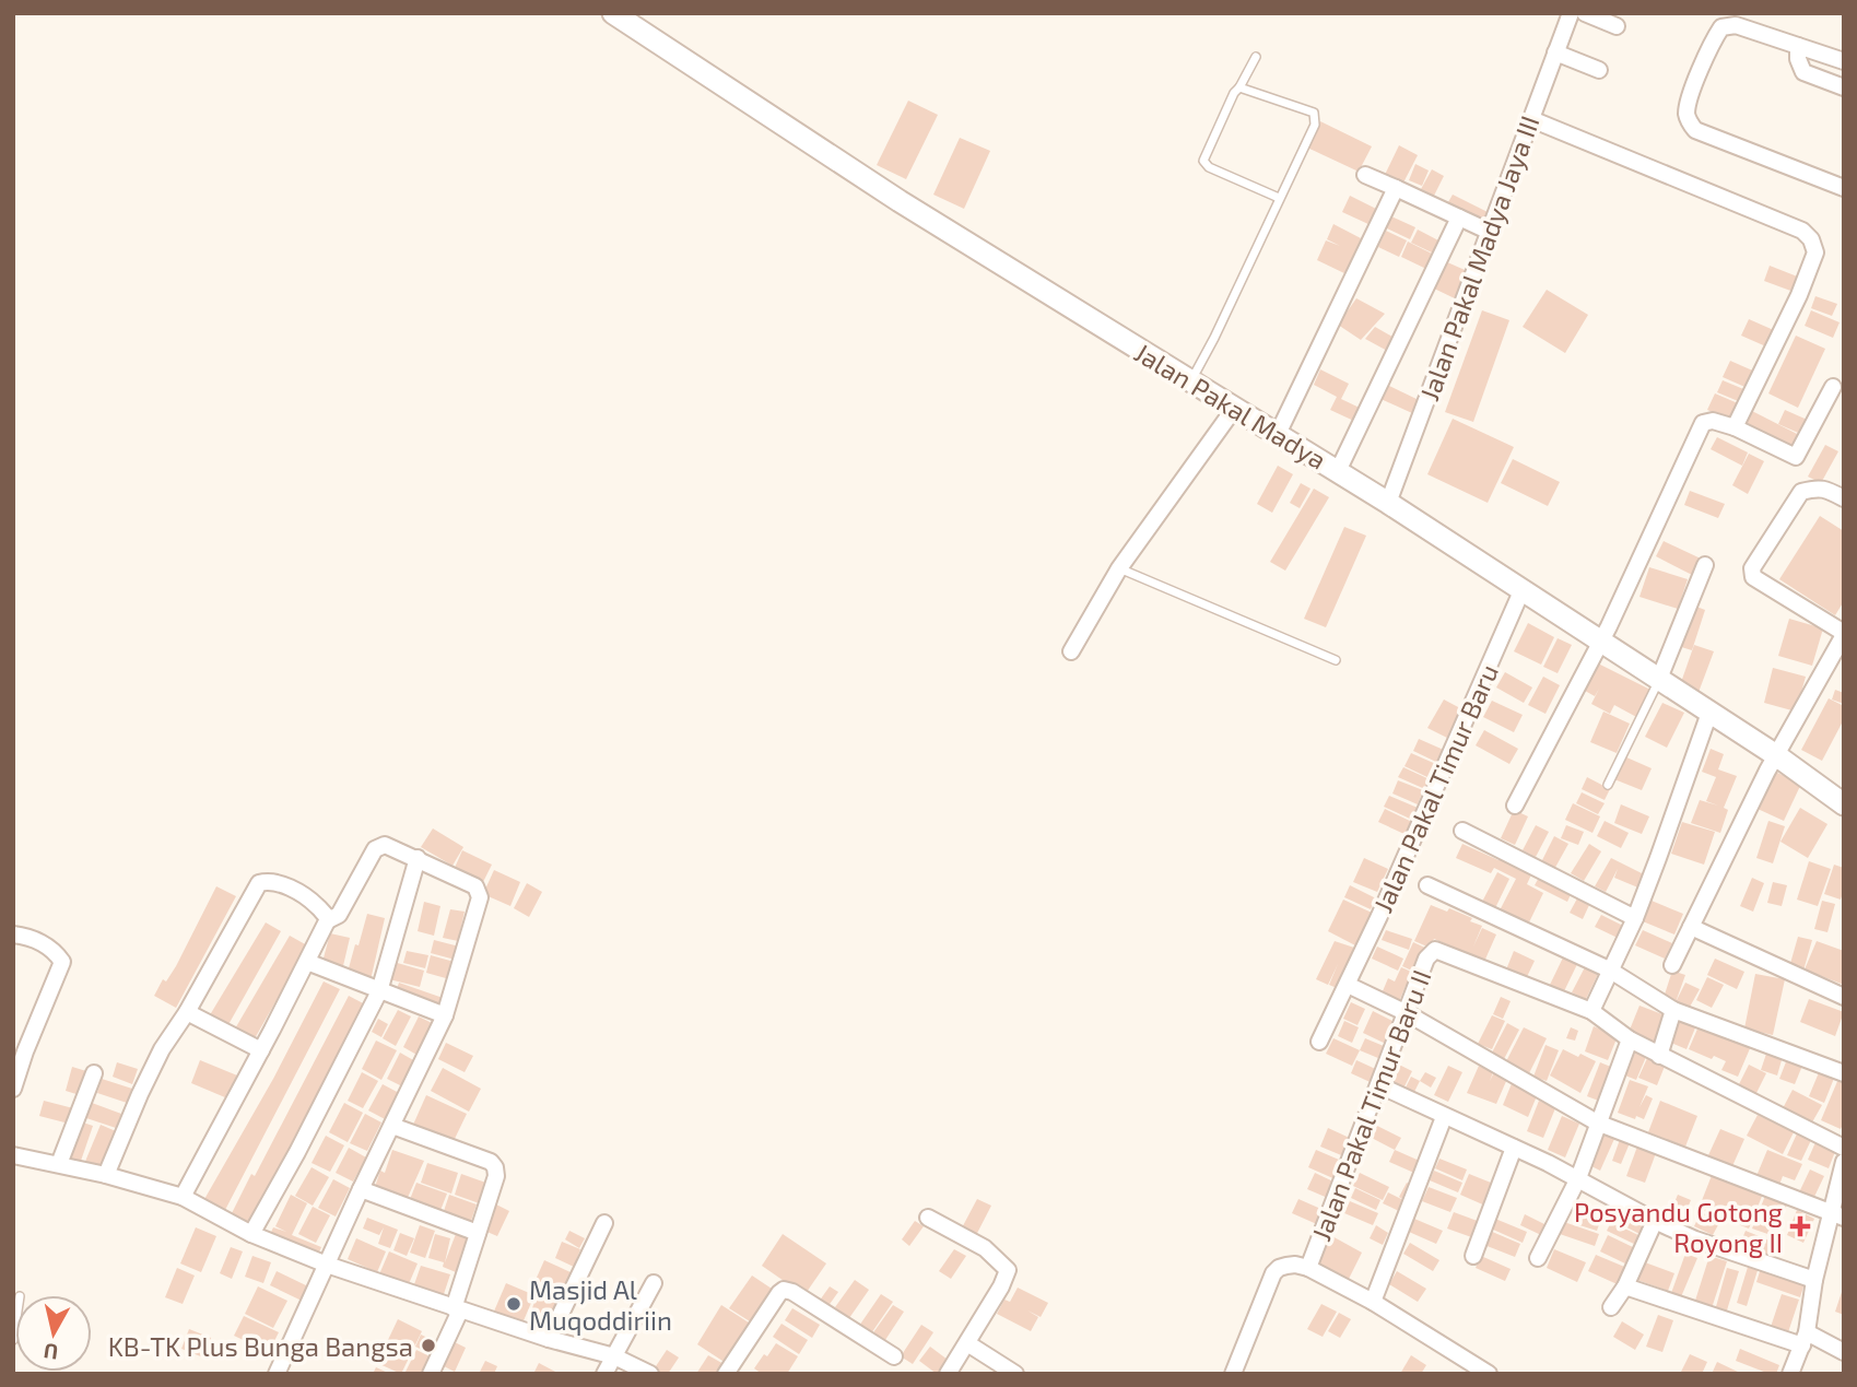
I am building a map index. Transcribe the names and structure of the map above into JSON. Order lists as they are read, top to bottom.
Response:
{
  "streets": {
    "street": [
      "Jalan Pakal Madya Jaya III",
      "Jalan Pakal Madya",
      "Jalan Pakal Timur Baru",
      "Jalan Pakal Timur Baru II"
    ]
  },
  "crossings": [
    ["Jalan Pakal Madya Jaya III", "Jalan Pakal Madya"],
    ["Jalan Pakal Madya", "Jalan Pakal Timur Baru"]
  ],
  "places": {
    "health": ["Posyandu Gotong Royong II"],
    "other": ["Masjid Al Muqoddiriin", "KB-TK Plus Bunga Bangsa"]
  },
  "north": "bottom"
}
